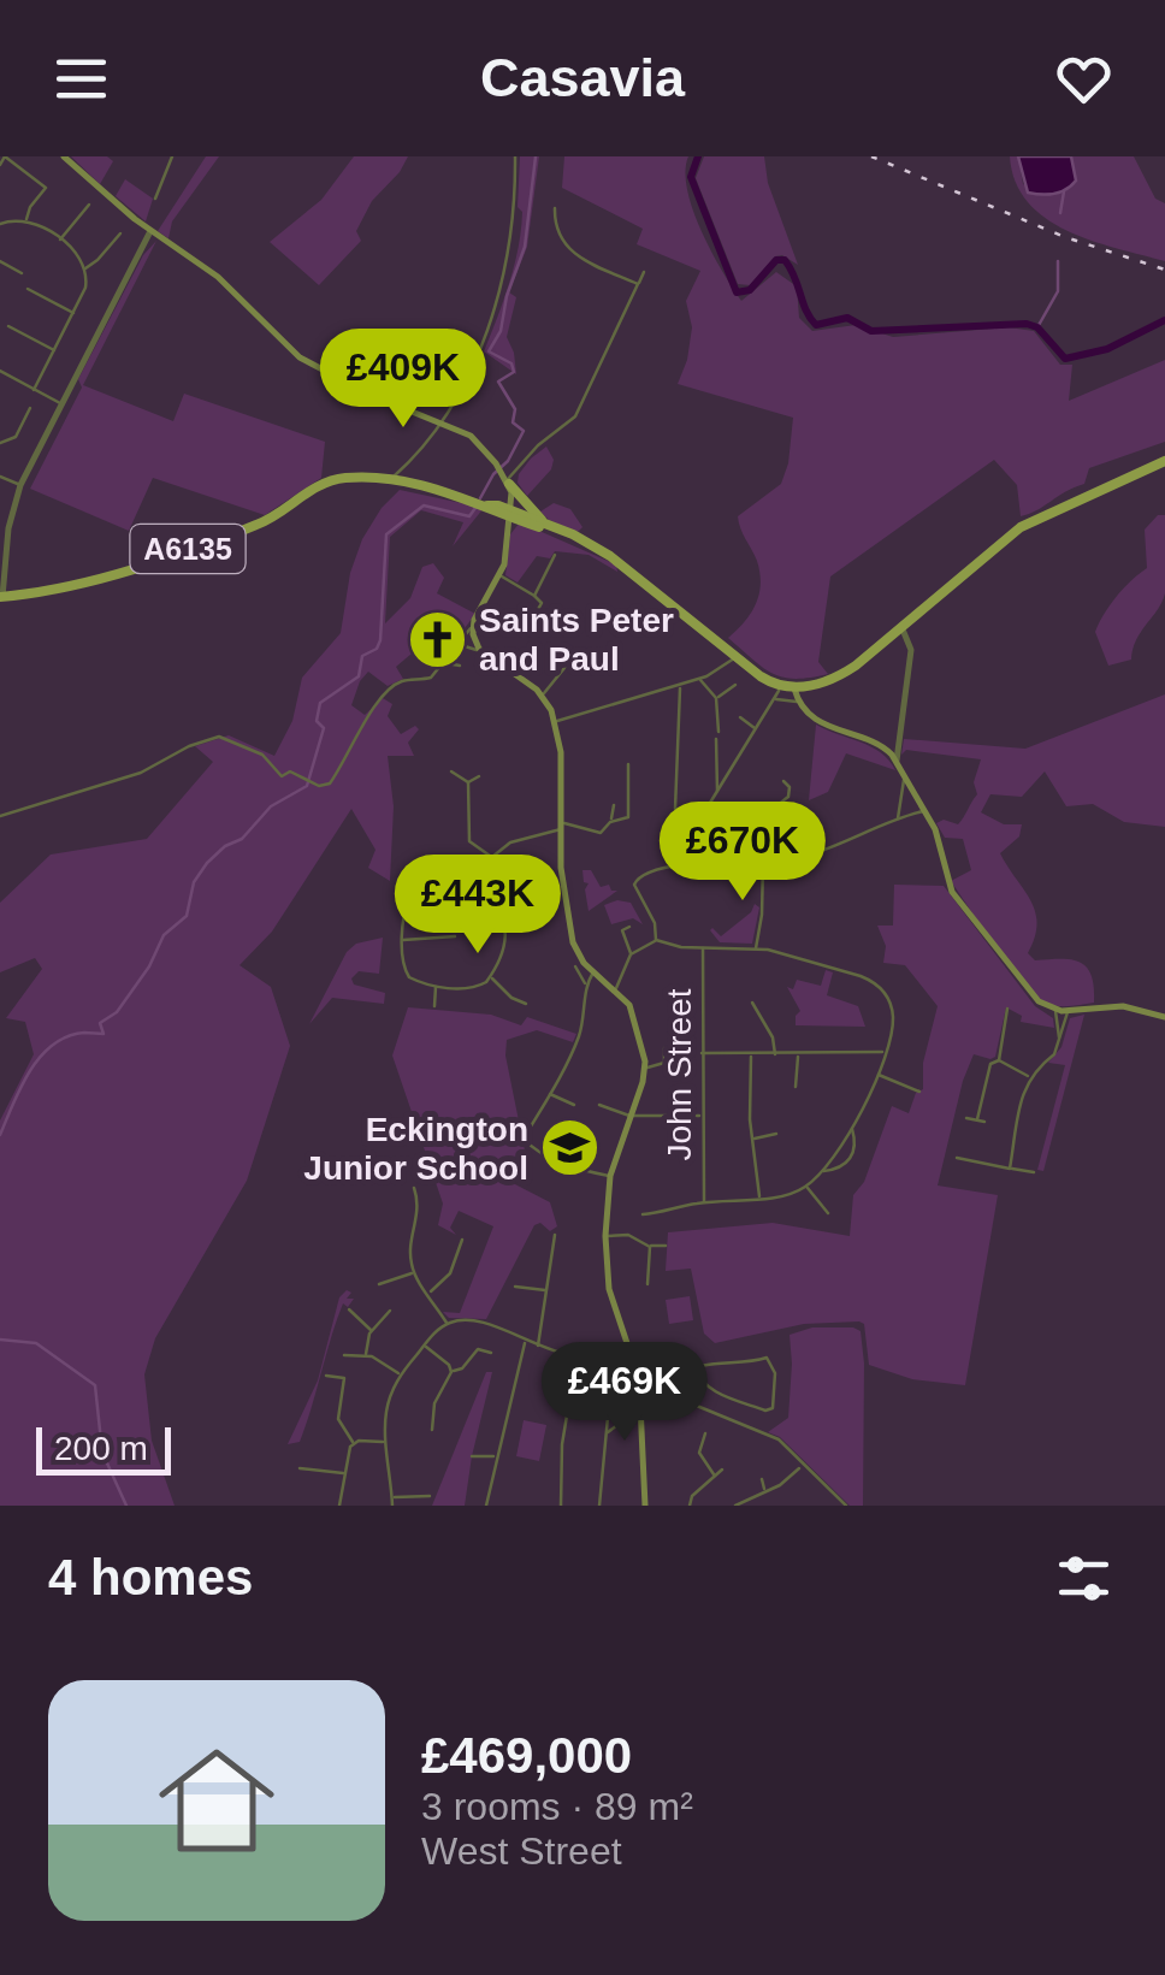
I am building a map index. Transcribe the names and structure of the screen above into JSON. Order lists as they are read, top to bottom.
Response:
{
  "streets": {
    "main road": ["A6135"],
    "street": ["John Street"]
  },
  "places": {
    "church": ["Saints Peter and Paul"],
    "school or university": ["Eckington Junior School"]
  },
  "scale_bar": "200 m",
  "page": {
    "header": "Casavia",
    "price": [
      "£409K",
      "£670K",
      "£443K",
      "£469K"
    ],
    "scale": "200 m",
    "heading": "4 homes",
    "list": [
      {
        "name": "£469,000",
        "note": "3 rooms · 89 m² · West Street"
      }
    ]
  }
}
